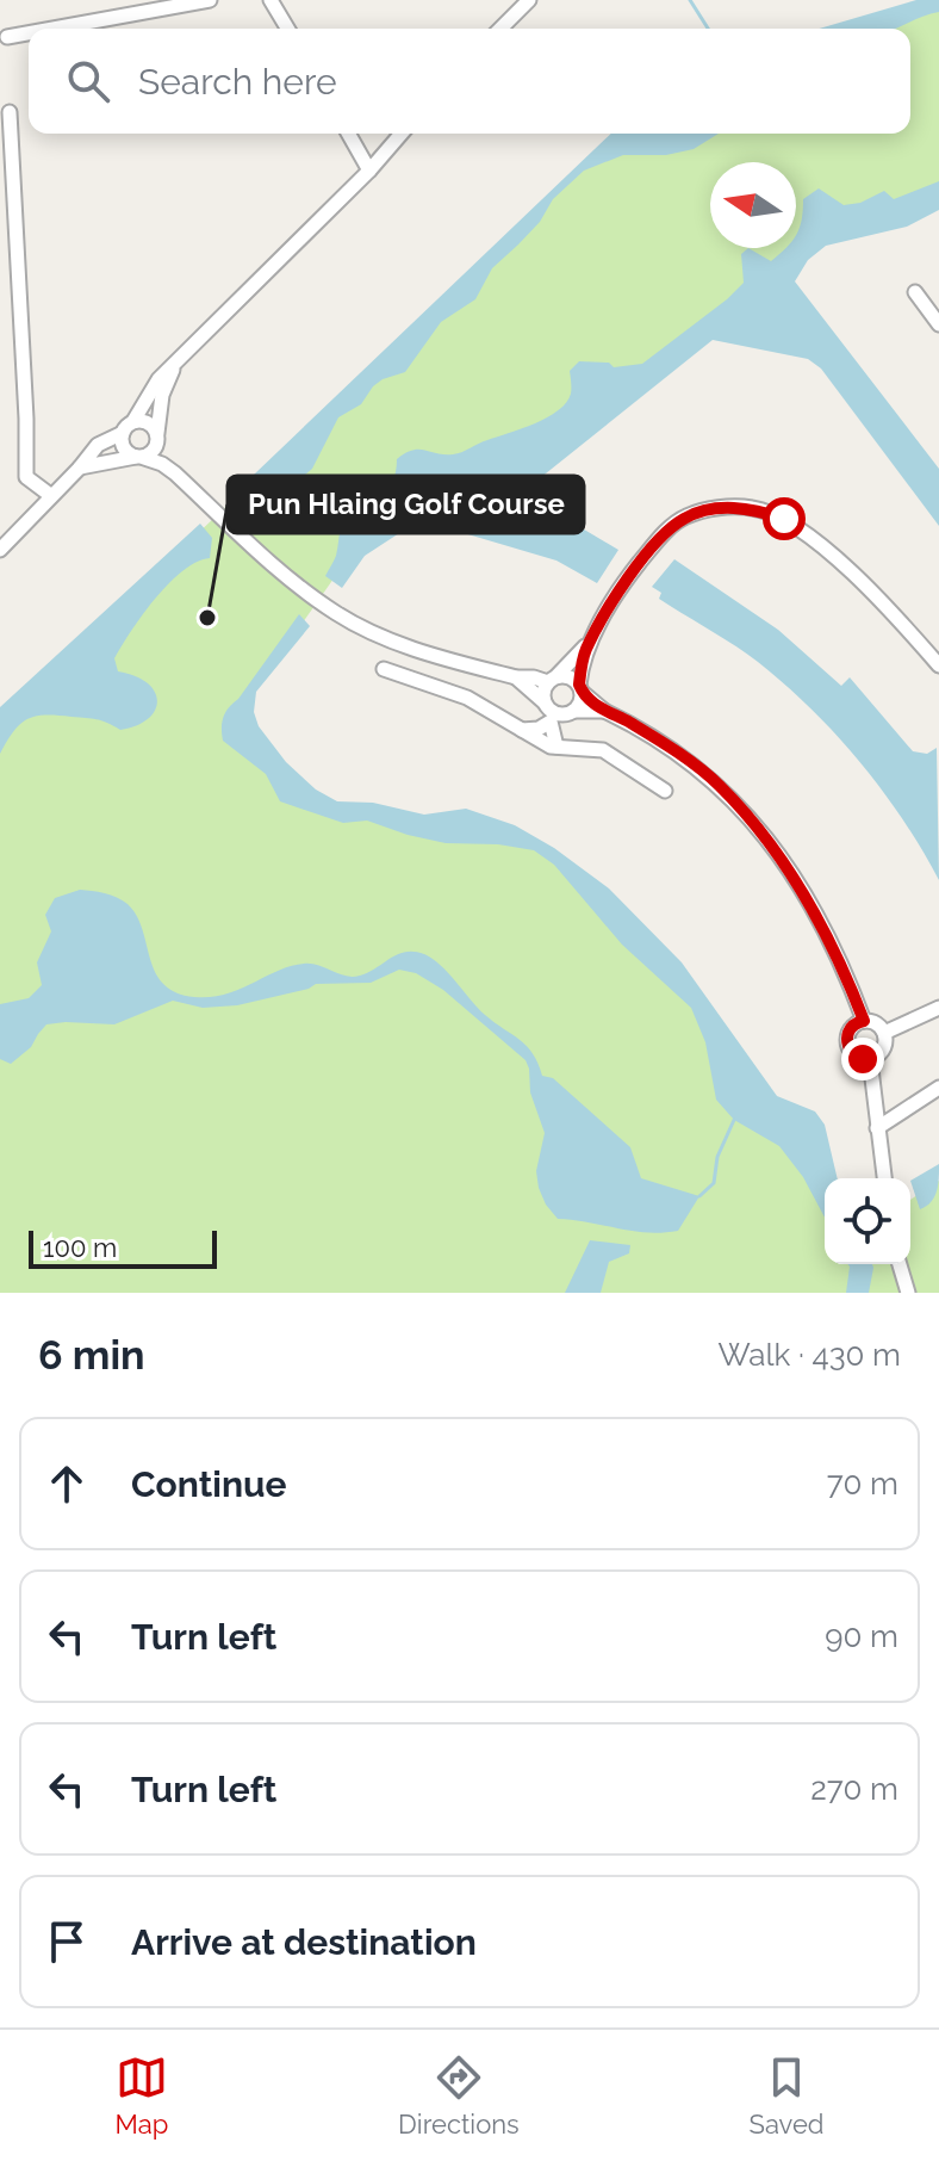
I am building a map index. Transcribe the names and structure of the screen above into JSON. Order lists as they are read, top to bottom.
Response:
{
  "places": ["Pun Hlaing Golf Course"],
  "scale_bar": "100 m",
  "north": "left",
  "page": {
    "search": "Search here",
    "scale": "100 m",
    "heading": ["6 min", "Walk · 430 m"],
    "list": [
      ["Continue", "70 m"],
      ["Turn left", "90 m"],
      ["Turn left", "270 m"],
      "Arrive at destination"
    ],
    "nav": ["Map", "Directions", "Saved"]
  }
}
